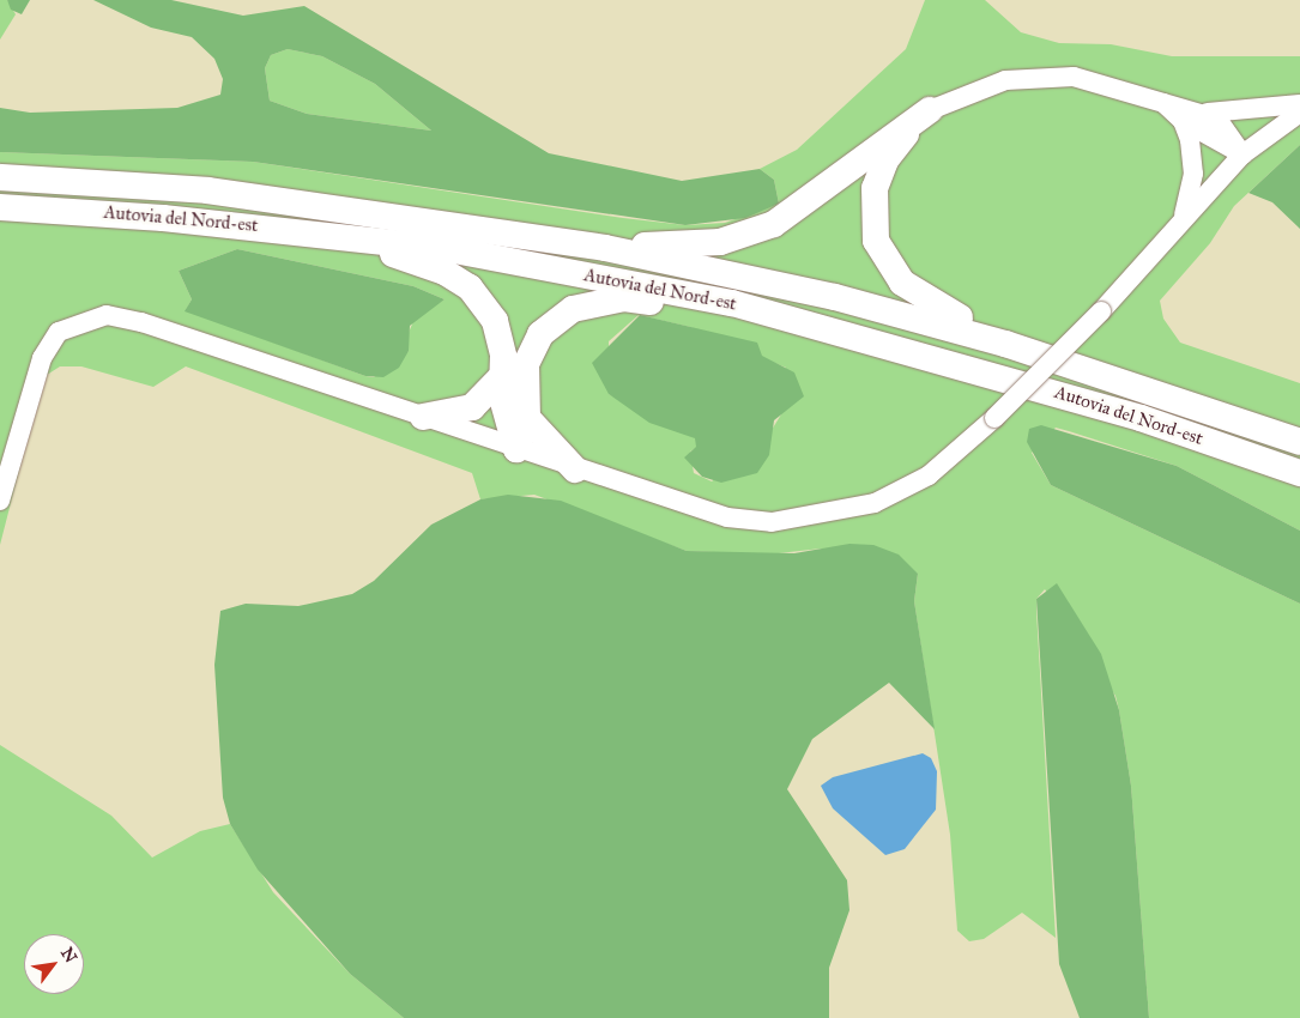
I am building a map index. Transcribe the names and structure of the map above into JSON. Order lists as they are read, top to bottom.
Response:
{
  "streets": {
    "highway": ["Autovia del Nord-est"]
  },
  "north": "top right"
}
